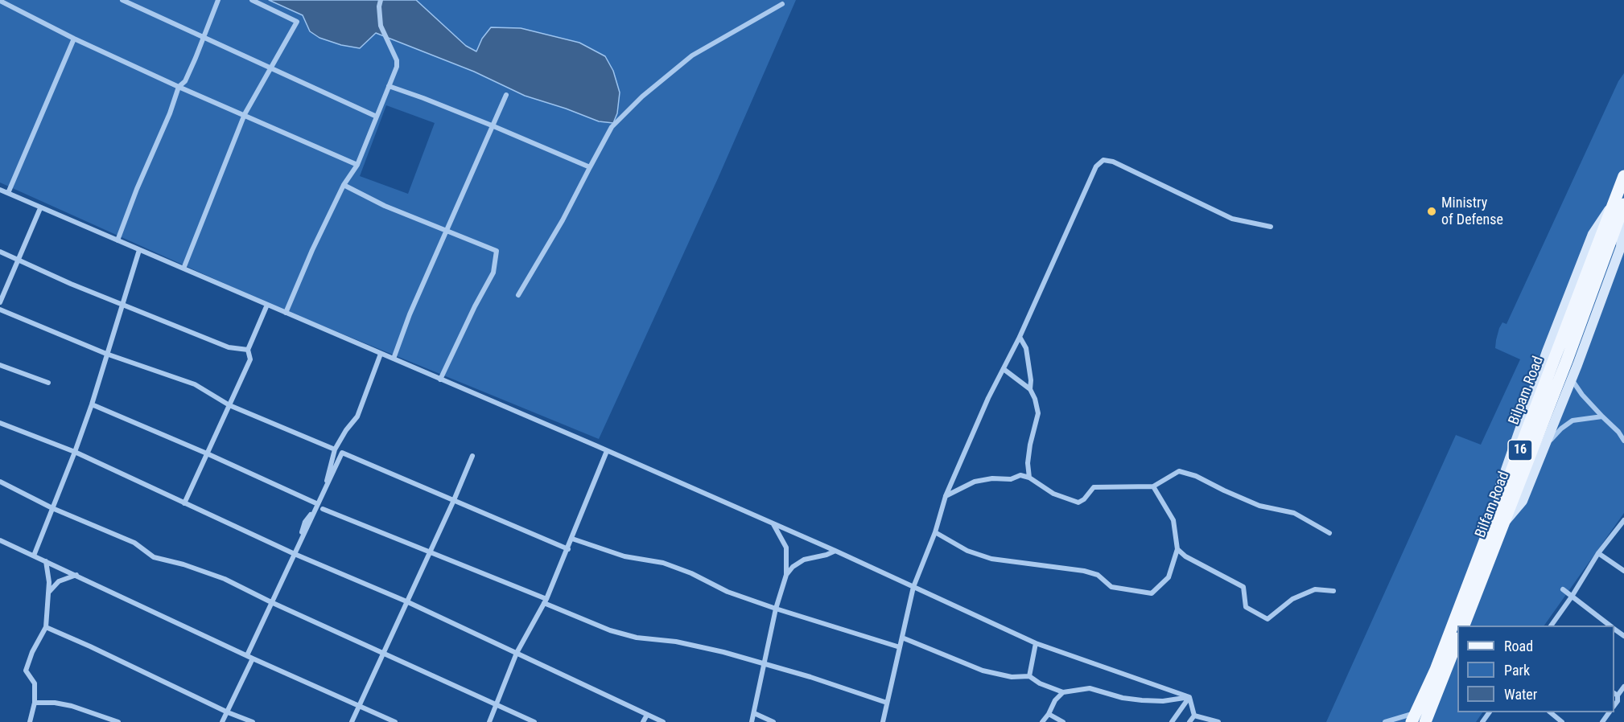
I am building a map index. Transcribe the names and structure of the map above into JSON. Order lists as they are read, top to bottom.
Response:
{
  "streets": {
    "main road": ["Bilpam Road", "16", "Bilfam Road"]
  },
  "crossings": [
    ["Bilpam Road", "Bilfam Road"]
  ],
  "places": ["Ministry of Defense"],
  "legend": ["Road", "Park", "Water"]
}
